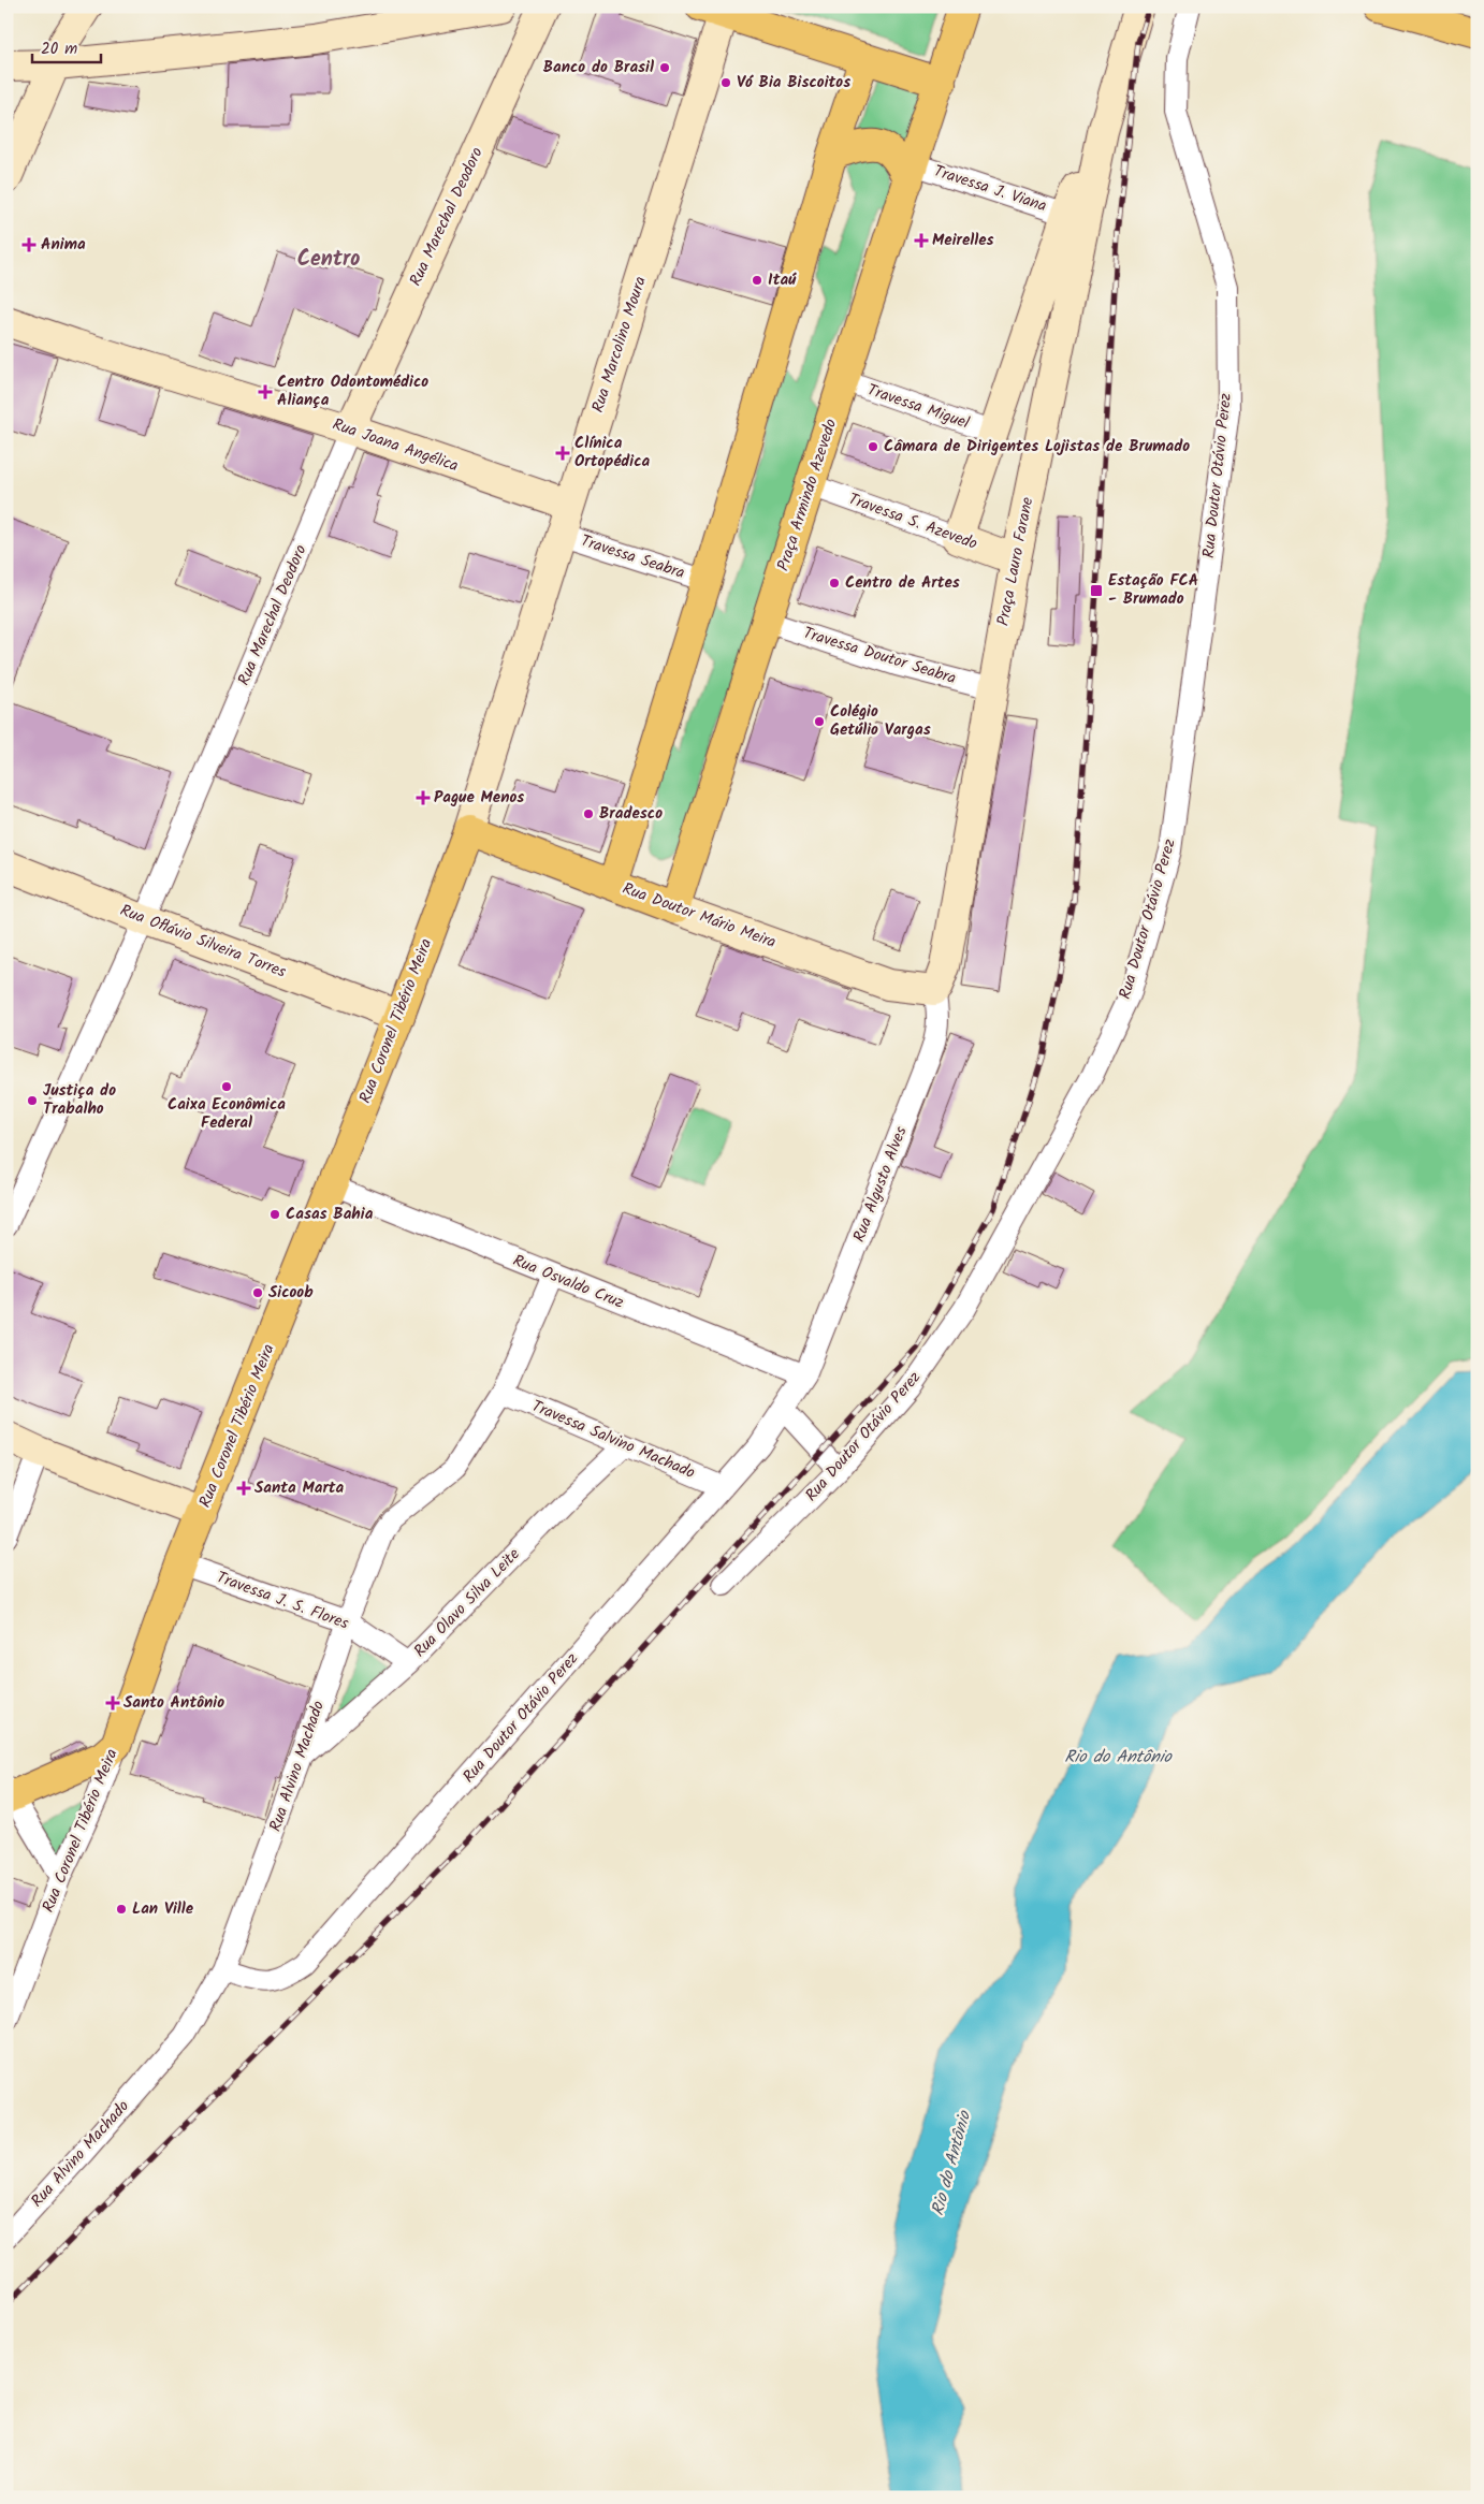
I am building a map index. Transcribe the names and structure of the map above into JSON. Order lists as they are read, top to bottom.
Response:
{
  "streets": {
    "main road": [
      "Rua Marechal Deodoro",
      "Rua Marcolino Moura",
      "Rua Joana Angélica",
      "Praça Armindo Azevedo",
      "Travessa S. Azevedo",
      "Praça Lauro Farane",
      "Rua Doutor Mário Meira",
      "Rua Oflávio Silveira Torres",
      "Rua Coronel Tibério Meira"
    ],
    "street": [
      "Travessa J. Viana",
      "Travessa Miguel",
      "Rua Doutor Otávio Perez",
      "Travessa Seabra",
      "Travessa Doutor Seabra",
      "Rua Algusto Alves",
      "Rua Osvaldo Cruz",
      "Travessa Salvino Machado",
      "Travessa J. S. Flores",
      "Rua Olavo Silva Leite",
      "Rua Alvino Machado"
    ]
  },
  "crossings": [
    ["Travessa J. Viana", "Praça Armindo Azevedo"],
    ["Travessa J. Viana", "Praça Lauro Farane"],
    ["Rua Marechal Deodoro", "Rua Joana Angélica"],
    ["Rua Marechal Deodoro", "Rua Oflávio Silveira Torres"],
    ["Rua Marcolino Moura", "Rua Joana Angélica"],
    ["Rua Marcolino Moura", "Travessa Seabra"],
    ["Rua Marcolino Moura", "Rua Doutor Mário Meira"],
    ["Rua Marcolino Moura", "Rua Coronel Tibério Meira"],
    ["Travessa Miguel", "Praça Armindo Azevedo"],
    ["Travessa Miguel", "Praça Lauro Farane"],
    ["Rua Doutor Otávio Perez", "Rua Algusto Alves"],
    ["Rua Doutor Otávio Perez", "Rua Osvaldo Cruz"],
    ["Rua Doutor Otávio Perez", "Travessa Salvino Machado"],
    ["Rua Doutor Otávio Perez", "Rua Alvino Machado"],
    ["Praça Armindo Azevedo", "Travessa S. Azevedo"],
    ["Praça Armindo Azevedo", "Travessa Doutor Seabra"],
    ["Praça Armindo Azevedo", "Rua Doutor Mário Meira"],
    ["Travessa S. Azevedo", "Praça Lauro Farane"],
    ["Praça Lauro Farane", "Travessa Doutor Seabra"],
    ["Praça Lauro Farane", "Rua Doutor Mário Meira"],
    ["Praça Lauro Farane", "Rua Algusto Alves"],
    ["Rua Doutor Mário Meira", "Rua Coronel Tibério Meira"],
    ["Rua Doutor Mário Meira", "Rua Algusto Alves"],
    ["Rua Oflávio Silveira Torres", "Rua Coronel Tibério Meira"],
    ["Rua Coronel Tibério Meira", "Rua Osvaldo Cruz"],
    ["Rua Coronel Tibério Meira", "Travessa J. S. Flores"],
    ["Rua Algusto Alves", "Rua Osvaldo Cruz"],
    ["Rua Osvaldo Cruz", "Rua Alvino Machado"],
    ["Travessa Salvino Machado", "Rua Olavo Silva Leite"],
    ["Travessa Salvino Machado", "Rua Alvino Machado"],
    ["Travessa J. S. Flores", "Rua Olavo Silva Leite"],
    ["Travessa J. S. Flores", "Rua Alvino Machado"],
    ["Rua Olavo Silva Leite", "Rua Alvino Machado"]
  ],
  "districts": ["Centro"],
  "water": ["Rio do Antônio"],
  "places": {
    "other": [
      "Banco do Brasil",
      "Vó Bia Biscoitos",
      "Itaú",
      "Câmara de Dirigentes Lojistas de Brumado",
      "Centro de Artes",
      "Colégio Getúlio Vargas",
      "Bradesco",
      "Caixa Econômica Federal",
      "Justiça do Trabalho",
      "Casas Bahia",
      "Sicoob",
      "Lan Ville"
    ],
    "health": [
      "Meirelles",
      "Anima",
      "Centro Odontomédico Aliança",
      "Clínica Ortopédica",
      "Pague Menos",
      "Santa Marta",
      "Santo Antônio"
    ],
    "transit": ["Estação FCA - Brumado"]
  },
  "scale_bar": "20 m"
}
